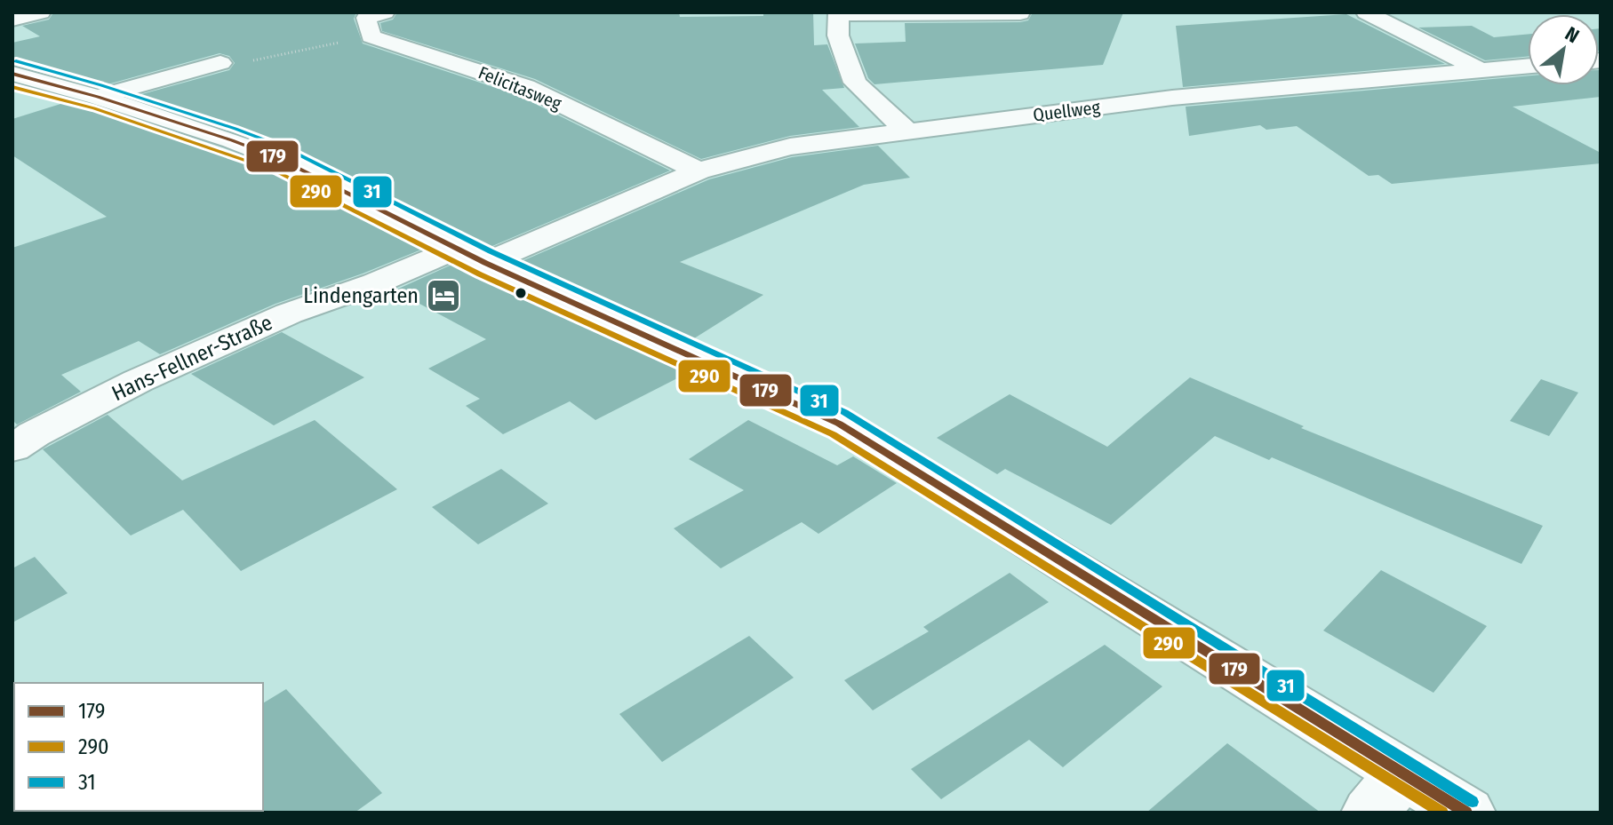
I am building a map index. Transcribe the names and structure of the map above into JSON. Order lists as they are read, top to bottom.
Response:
{
  "streets": {
    "street": ["Felicitasweg", "Quellweg", "Hans-Fellner-Straße"]
  },
  "crossings": [
    ["Felicitasweg", "Quellweg"],
    ["Quellweg", "Hans-Fellner-Straße"]
  ],
  "places": {
    "hotel": ["Lindengarten"]
  },
  "lines": ["transit line 31", "transit line 179", "transit line 290"],
  "legend": ["179", "290", "31"],
  "north": "top right"
}
